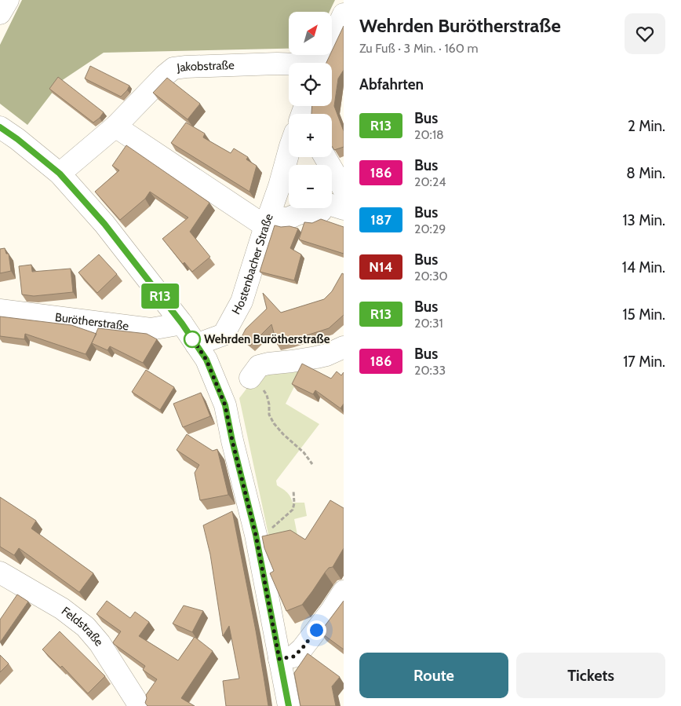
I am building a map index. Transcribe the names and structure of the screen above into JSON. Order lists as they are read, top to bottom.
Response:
{
  "streets": {
    "main road": [
      "Jakobstraße",
      "Hostenbacher Straße",
      "Burötherstraße",
      "Feldstraße"
    ]
  },
  "places": ["Wehrden Burötherstraße"],
  "lines": ["bus line R13"],
  "north": "top right",
  "page": {
    "on_map": "R13",
    "heading": [
      ["Wehrden Burötherstraße", "Zu Fuß · 3 Min. · 160 m"],
      "Abfahrten"
    ],
    "map_buttons": ["+", "−"],
    "list": [
      {
        "mark": "R13",
        "name": "Bus",
        "note": "20:18",
        "value": "2 Min."
      },
      {
        "mark": "186",
        "name": "Bus",
        "note": "20:24",
        "value": "8 Min."
      },
      {
        "mark": "187",
        "name": "Bus",
        "note": "20:29",
        "value": "13 Min."
      },
      {
        "mark": "N14",
        "name": "Bus",
        "note": "20:30",
        "value": "14 Min."
      },
      {
        "mark": "R13",
        "name": "Bus",
        "note": "20:31",
        "value": "15 Min."
      },
      {
        "mark": "186",
        "name": "Bus",
        "note": "20:33",
        "value": "17 Min."
      }
    ],
    "buttons": ["Route", "Tickets"]
  }
}
